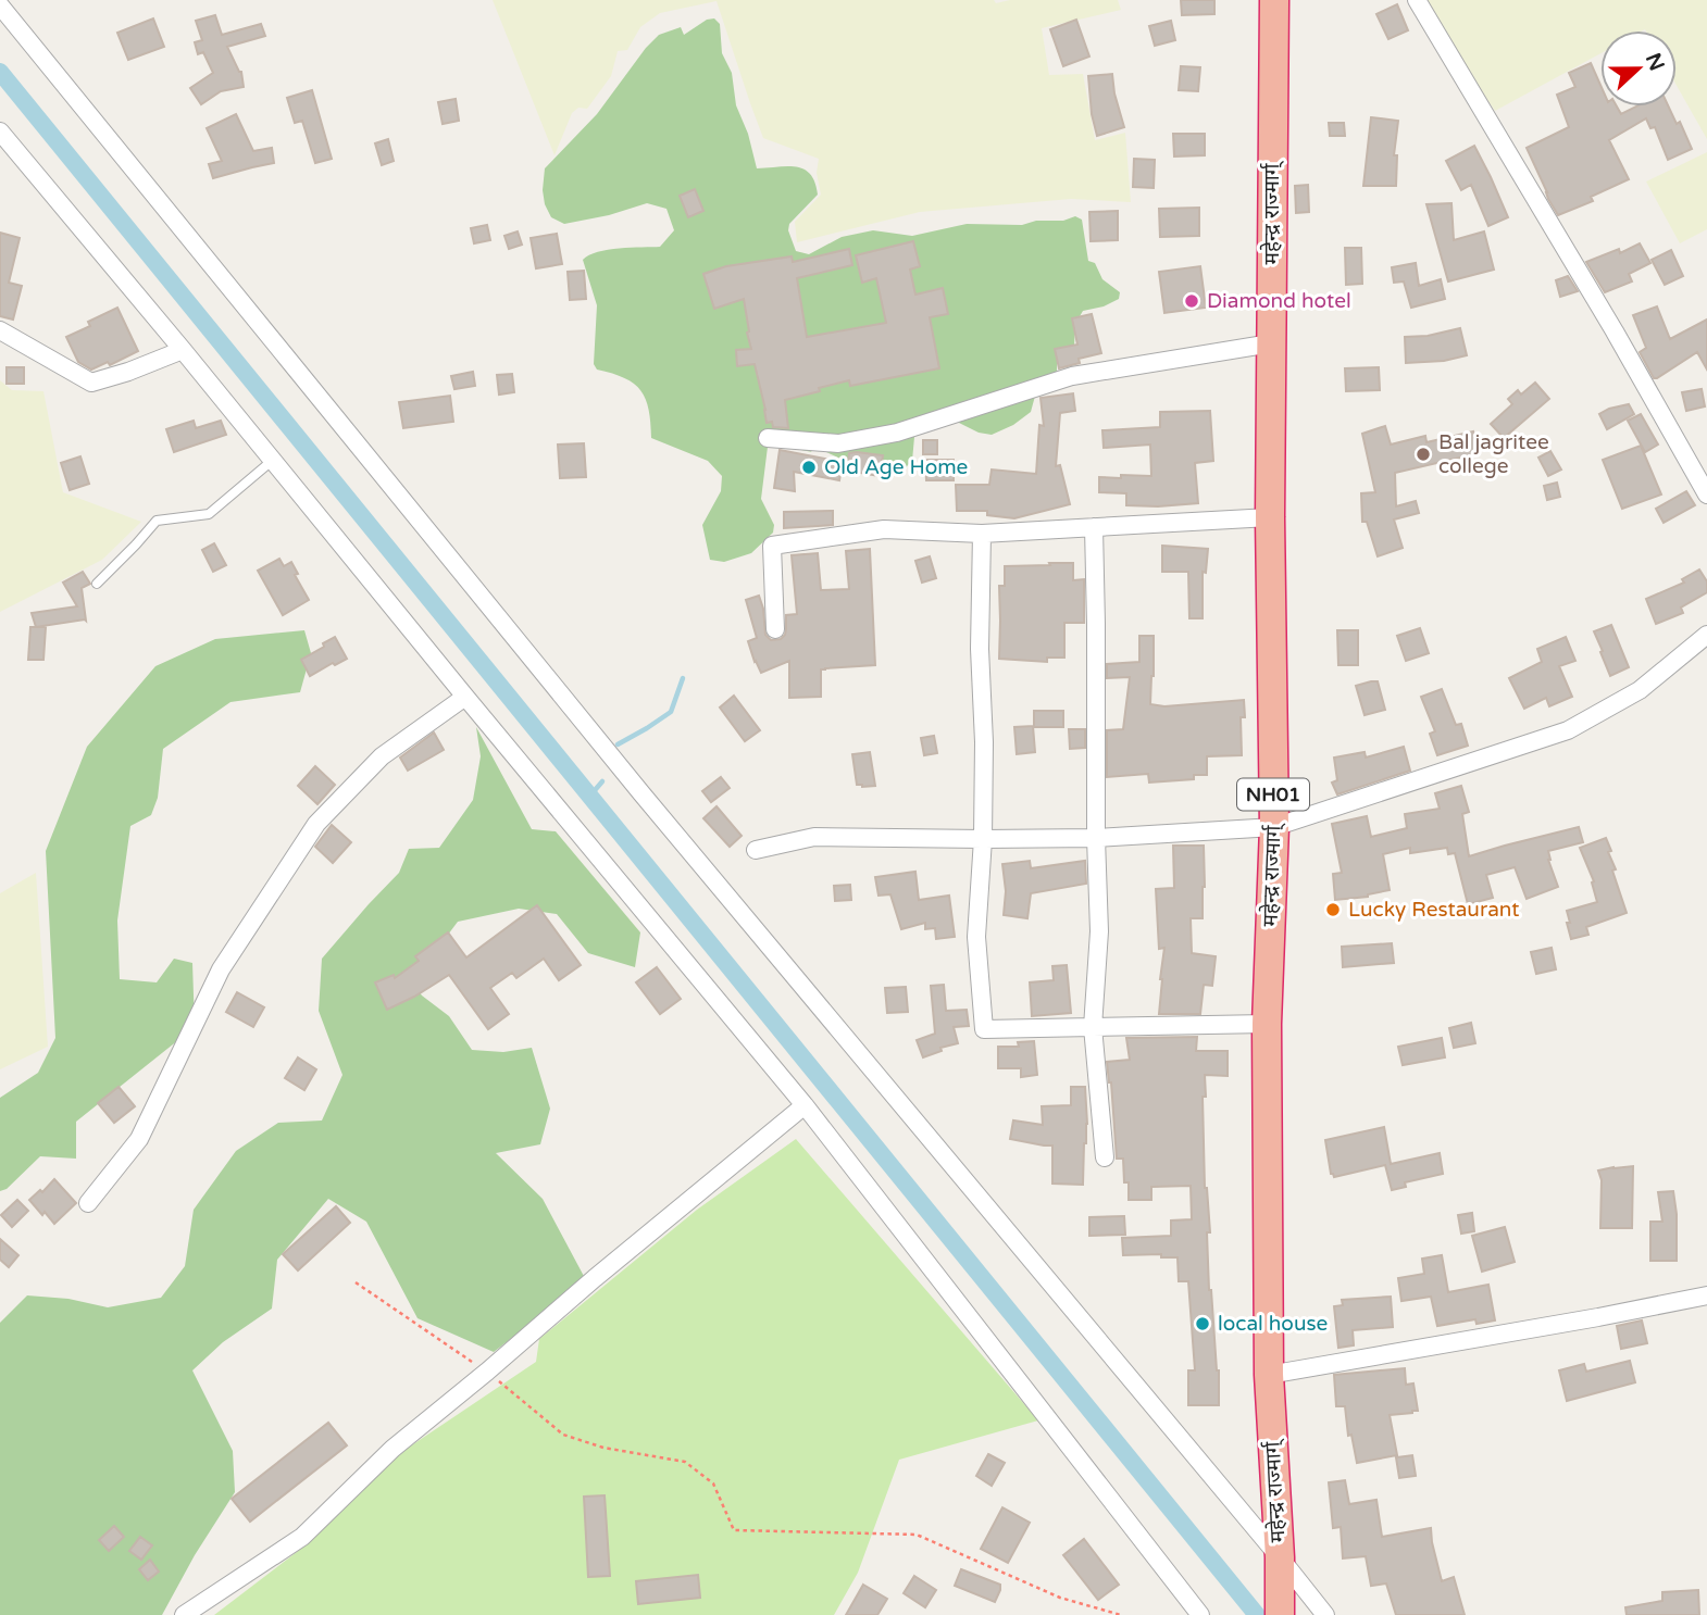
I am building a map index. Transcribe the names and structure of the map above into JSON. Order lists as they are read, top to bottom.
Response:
{
  "streets": {
    "highway": ["महेन्द्र राज्मार्ग्", "NH01"]
  },
  "places": [
    "Diamond hotel",
    "Bal jagritee college",
    "Old Age Home",
    "Lucky Restaurant",
    "local house"
  ],
  "north": "right"
}
